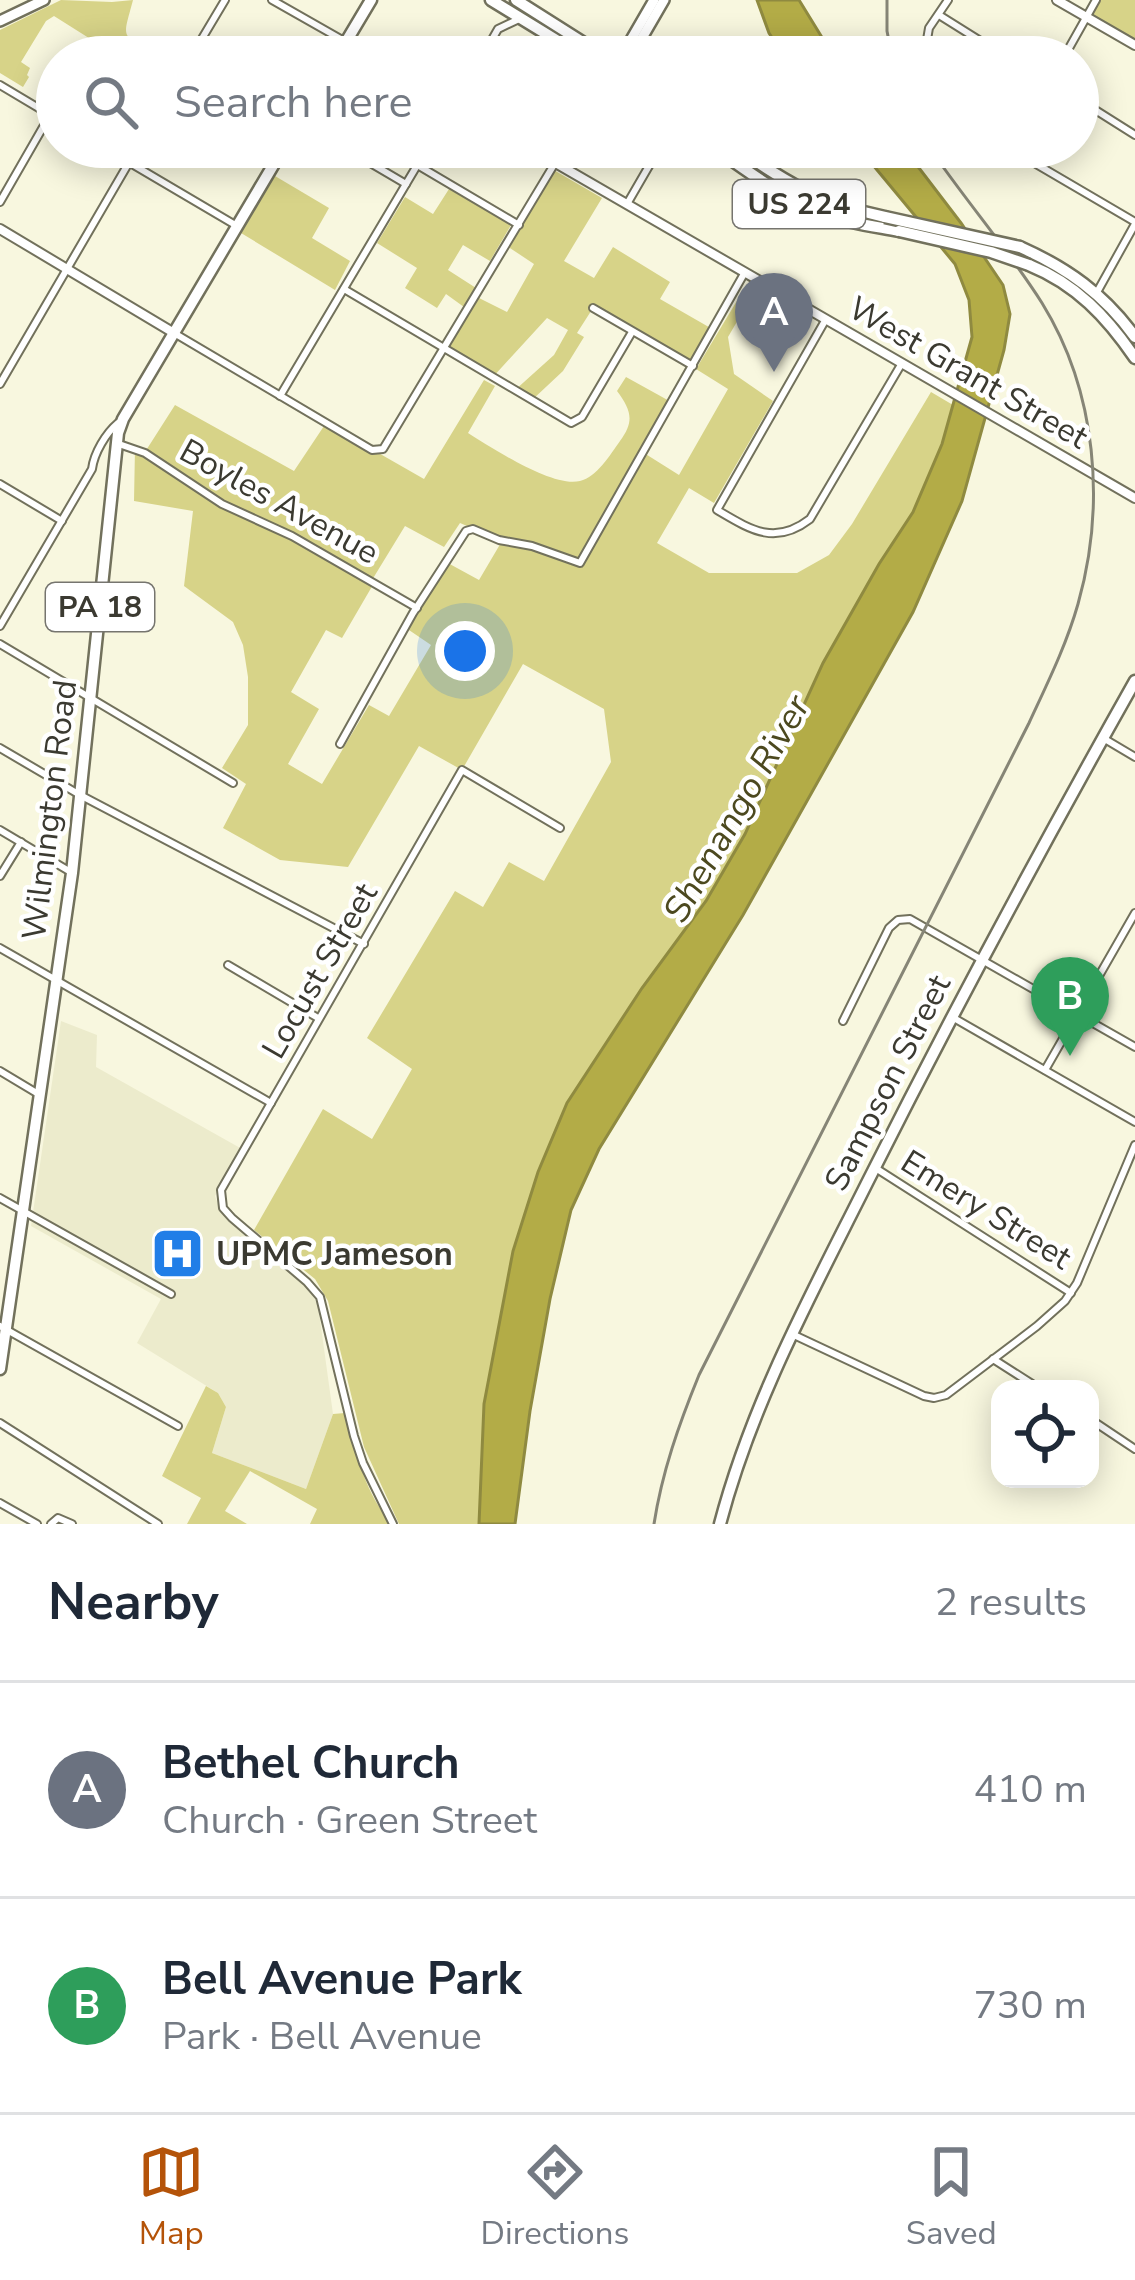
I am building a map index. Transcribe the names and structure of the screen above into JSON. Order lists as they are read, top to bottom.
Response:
{
  "streets": {
    "main road": [
      "US 224",
      "PA 18",
      "Wilmington Road",
      "Sampson Street"
    ],
    "street": [
      "West Grant Street",
      "Boyles Avenue",
      "Locust Street",
      "Emery Street"
    ]
  },
  "crossings": [
    ["Boyles Avenue", "PA 18"],
    ["PA 18", "Wilmington Road"],
    ["Sampson Street", "Emery Street"]
  ],
  "water": ["Shenango River"],
  "places": {
    "hospital": ["UPMC Jameson"]
  },
  "page": {
    "search": "Search here",
    "pins": ["A", "B"],
    "heading": ["Nearby", "2 results"],
    "list": [
      {
        "mark": "A",
        "name": "Bethel Church",
        "note": "Church · Green Street",
        "value": "410 m"
      },
      {
        "mark": "B",
        "name": "Bell Avenue Park",
        "note": "Park · Bell Avenue",
        "value": "730 m"
      }
    ],
    "nav": ["Map", "Directions", "Saved"]
  }
}
